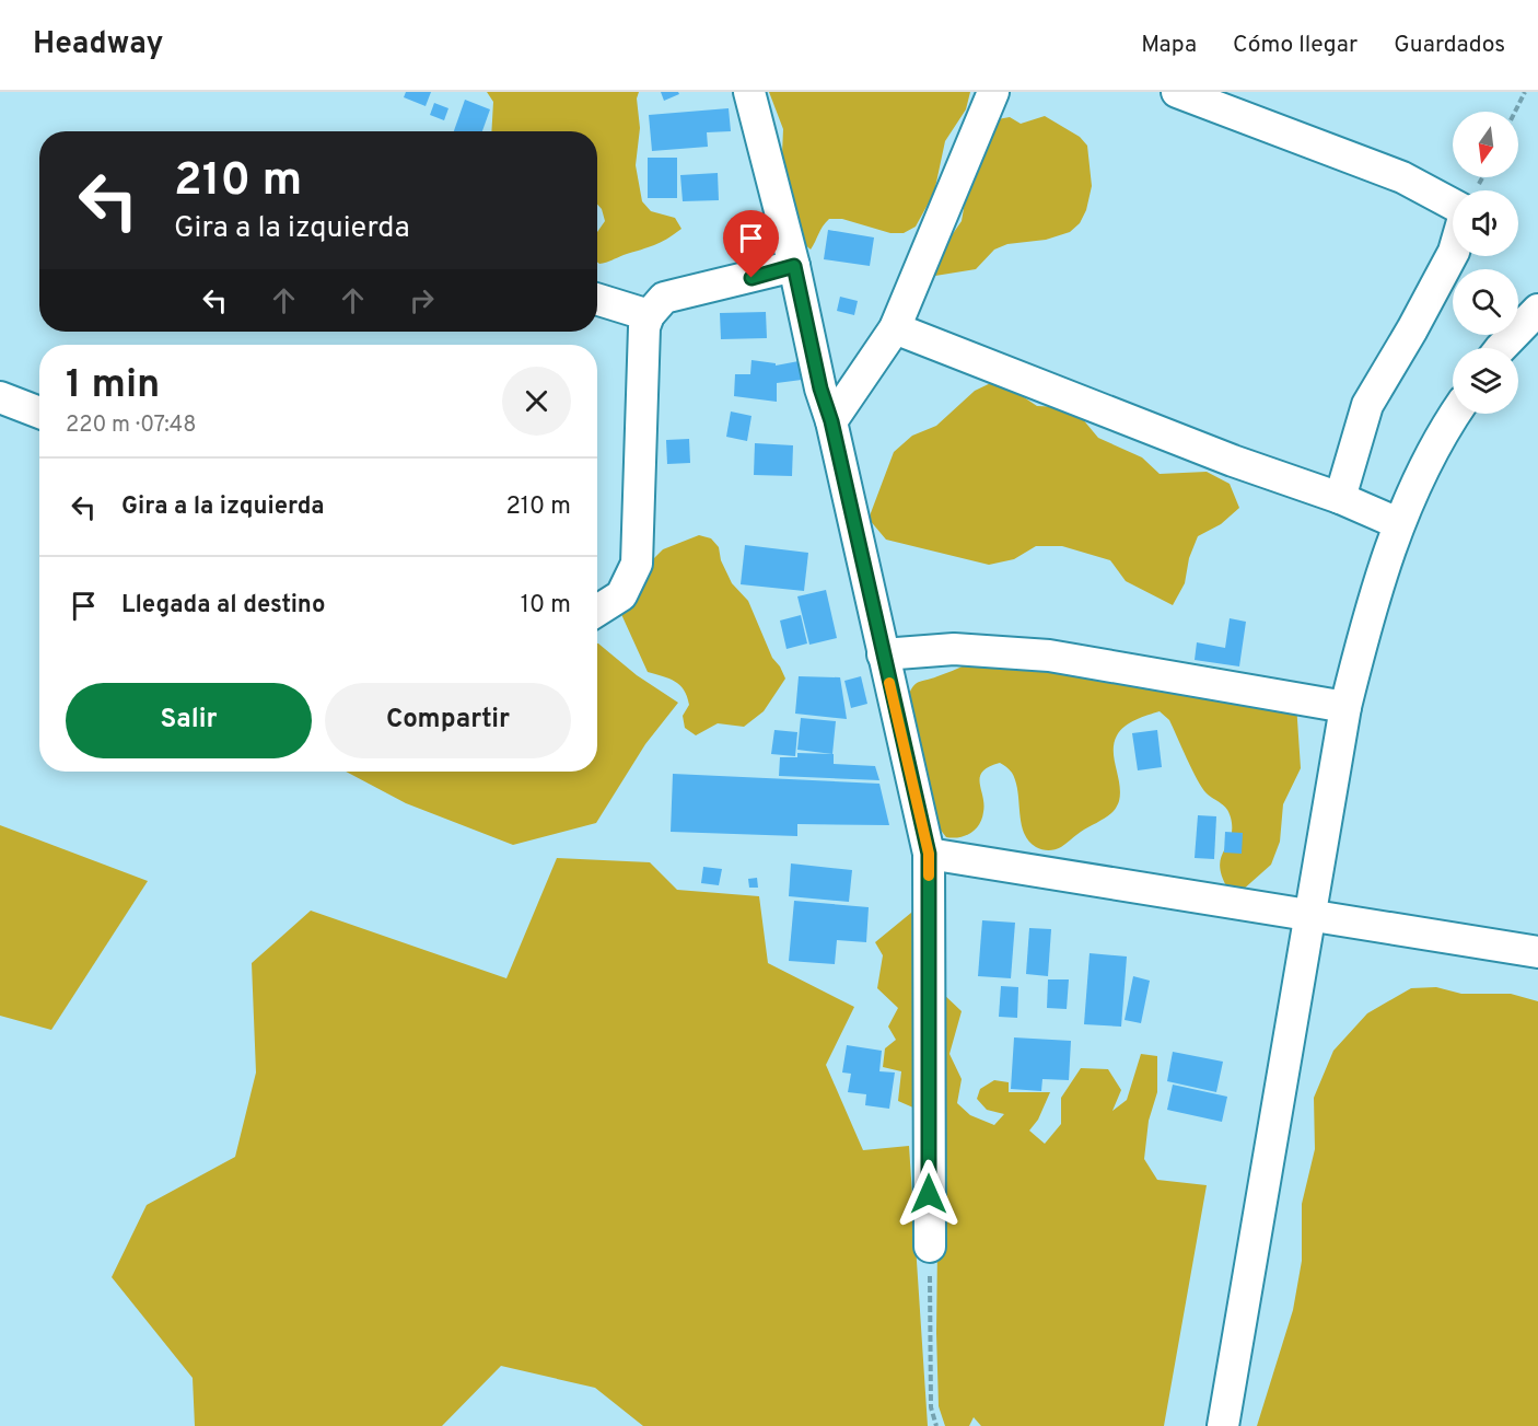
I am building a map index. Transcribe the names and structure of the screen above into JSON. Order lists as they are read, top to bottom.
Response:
{
  "north": "bottom",
  "page": {
    "header": "Headway",
    "nav": ["Mapa", "Cómo llegar", "Guardados"],
    "turn": ["210 m", "Gira a la izquierda"],
    "heading": ["1 min", "220 m · 07:48"],
    "list": [
      {
        "name": "Gira a la izquierda",
        "value": "210 m"
      },
      {
        "name": "Llegada al destino",
        "value": "10 m"
      }
    ],
    "buttons": ["Salir", "Compartir"]
  }
}
